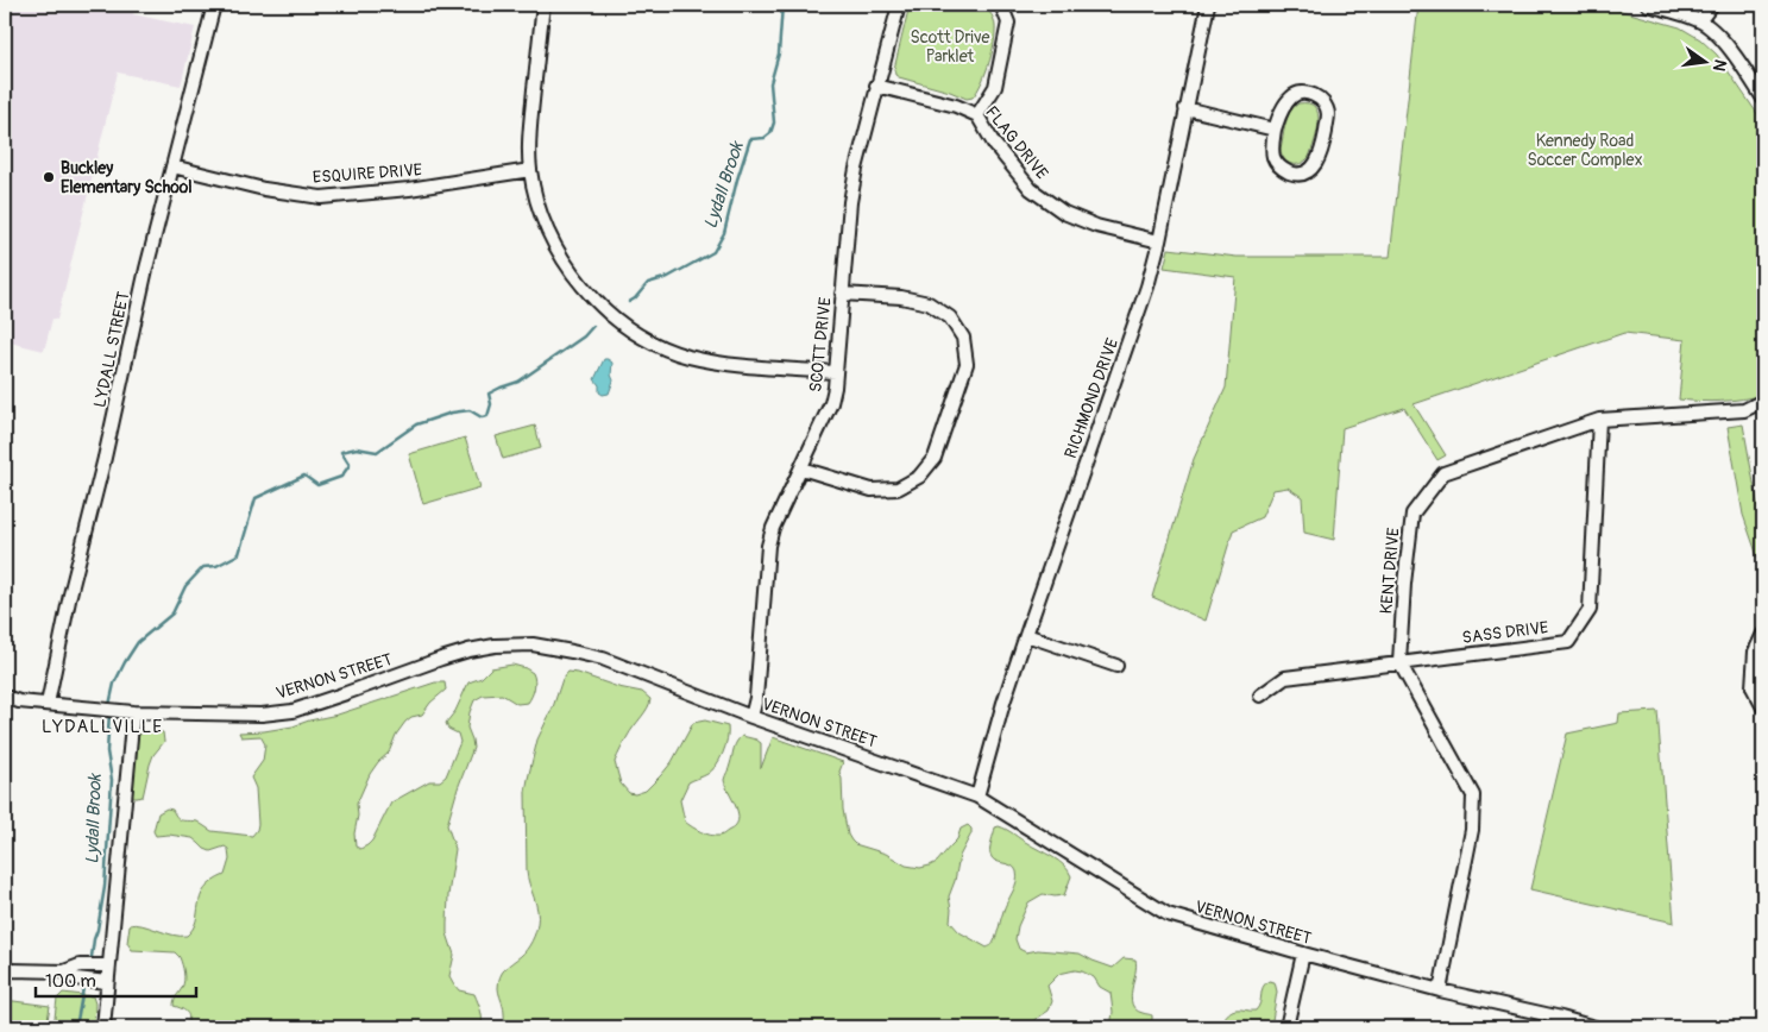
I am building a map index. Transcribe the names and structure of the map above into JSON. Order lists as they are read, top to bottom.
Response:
{
  "streets": {
    "street": [
      "FLAG DRIVE",
      "ESQUIRE DRIVE",
      "SCOTT DRIVE",
      "LYDALL STREET",
      "RICHMOND DRIVE",
      "KENT DRIVE",
      "SASS DRIVE",
      "VERNON STREET"
    ]
  },
  "crossings": [
    ["FLAG DRIVE", "SCOTT DRIVE"],
    ["FLAG DRIVE", "RICHMOND DRIVE"],
    ["ESQUIRE DRIVE", "LYDALL STREET"],
    ["SCOTT DRIVE", "VERNON STREET"],
    ["LYDALL STREET", "VERNON STREET"],
    ["RICHMOND DRIVE", "VERNON STREET"],
    ["KENT DRIVE", "SASS DRIVE"]
  ],
  "districts": ["LYDALLVILLE"],
  "water": ["Lydall Brook"],
  "parks": ["Scott Drive Parklet", "Kennedy Road Soccer Complex"],
  "places": ["Buckley Elementary School"],
  "scale_bar": "100 m",
  "north": "right"
}
